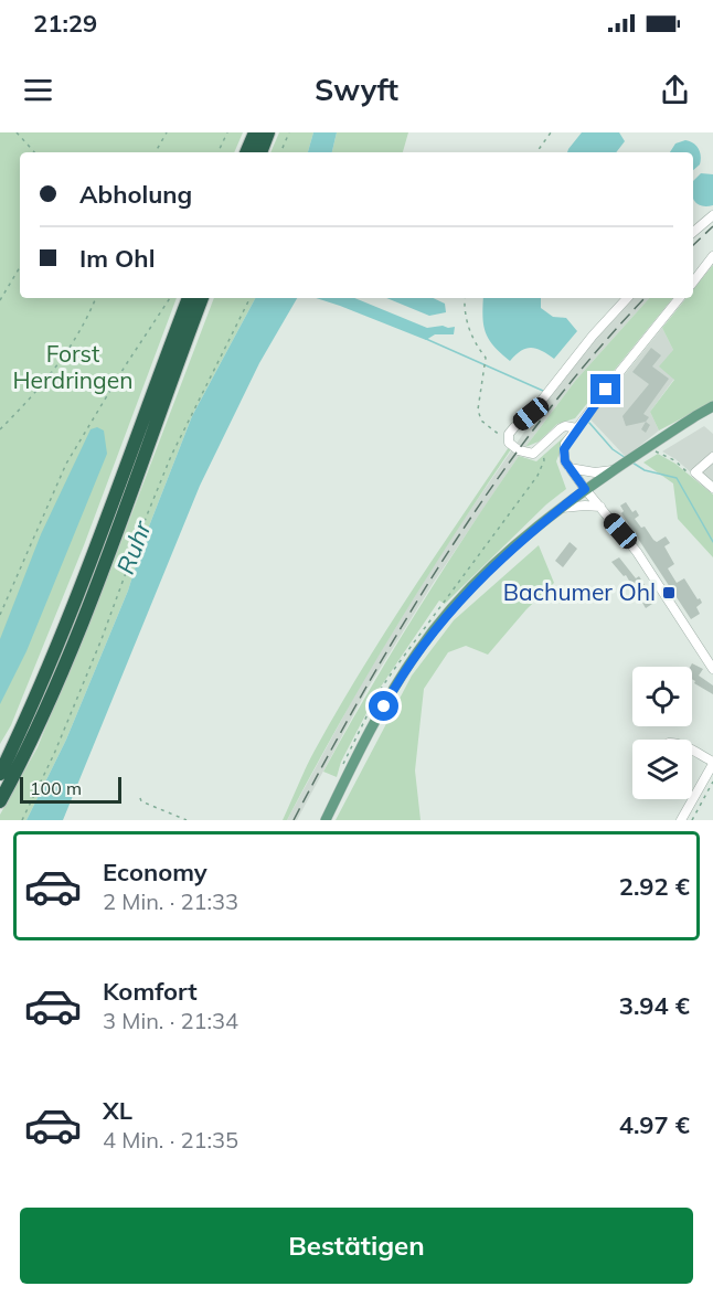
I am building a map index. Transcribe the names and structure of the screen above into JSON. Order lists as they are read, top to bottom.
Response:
{
  "water": ["Ruhr"],
  "parks": ["Forst Herdringen"],
  "places": {
    "transit": ["Bachumer Ohl"]
  },
  "scale_bar": "100 m",
  "page": {
    "status": "21:29",
    "header": "Swyft",
    "banner": ["Abholung", "Im Ohl"],
    "scale": "100 m",
    "list": [
      {
        "name": "Economy",
        "note": "2 Min. · 21:33",
        "value": "2.92 €"
      },
      {
        "name": "Komfort",
        "note": "3 Min. · 21:34",
        "value": "3.94 €"
      },
      {
        "name": "XL",
        "note": "4 Min. · 21:35",
        "value": "4.97 €"
      }
    ],
    "buttons": "Bestätigen"
  }
}
